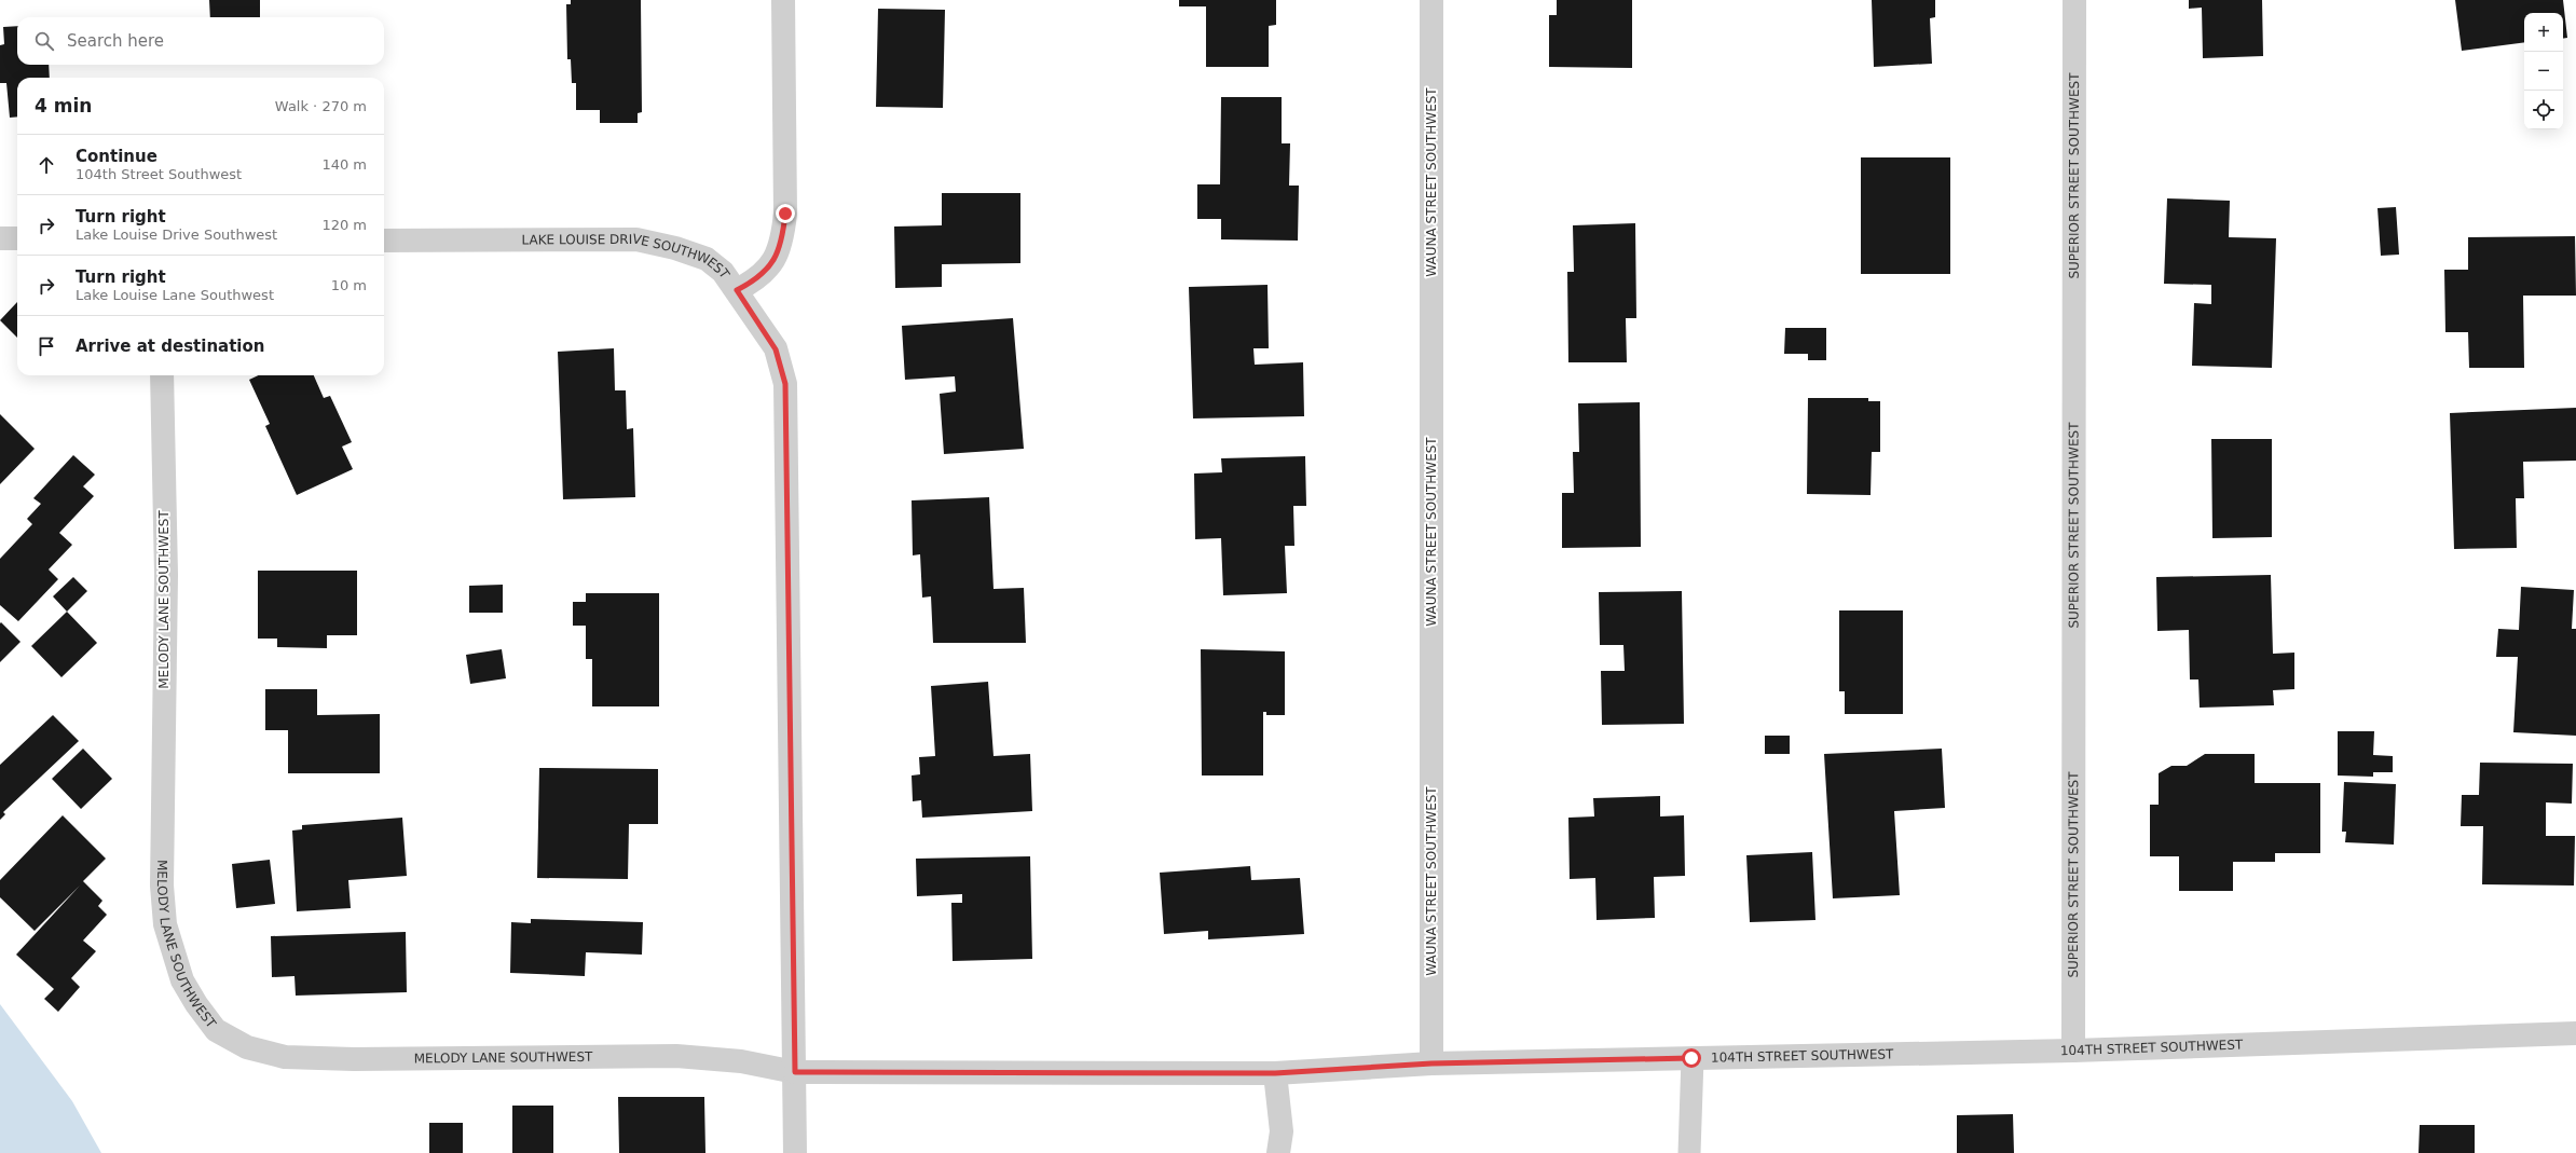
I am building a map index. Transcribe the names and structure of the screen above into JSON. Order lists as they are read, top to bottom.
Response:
{
  "streets": {
    "street": [
      "SUPERIOR STREET SOUTHWEST",
      "WAUNA STREET SOUTHWEST",
      "LAKE LOUISE DRIVE SOUTHWEST",
      "MELODY LANE SOUTHWEST",
      "104TH STREET SOUTHWEST"
    ]
  },
  "crossings": [
    ["SUPERIOR STREET SOUTHWEST", "104TH STREET SOUTHWEST"],
    ["WAUNA STREET SOUTHWEST", "104TH STREET SOUTHWEST"],
    ["LAKE LOUISE DRIVE SOUTHWEST", "MELODY LANE SOUTHWEST"],
    ["LAKE LOUISE DRIVE SOUTHWEST", "104TH STREET SOUTHWEST"],
    ["MELODY LANE SOUTHWEST", "104TH STREET SOUTHWEST"]
  ],
  "page": {
    "map_buttons": ["+", "−"],
    "search": "Search here",
    "heading": ["4 min", "Walk · 270 m"],
    "list": [
      ["Continue", "104th Street Southwest", "140 m"],
      ["Turn right", "Lake Louise Drive Southwest", "120 m"],
      ["Turn right", "Lake Louise Lane Southwest", "10 m"],
      "Arrive at destination"
    ]
  }
}
